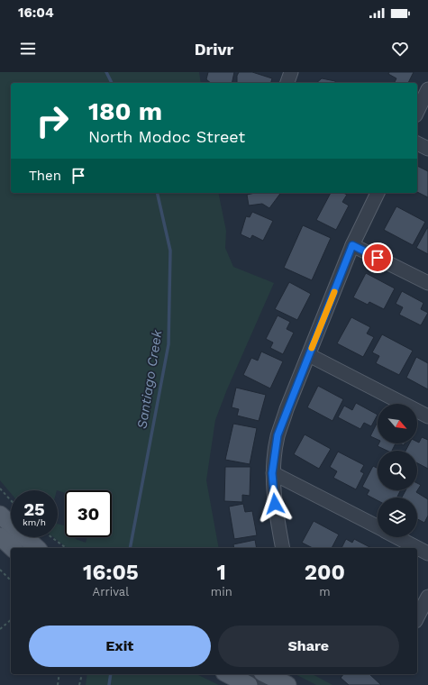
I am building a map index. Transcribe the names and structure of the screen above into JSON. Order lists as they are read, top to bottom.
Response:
{
  "water": ["Santiago Creek"],
  "north": "bottom right",
  "page": {
    "status": "16:04",
    "header": "Drivr",
    "turn": ["180 m", "North Modoc Street"],
    "then": "Then",
    "speed": "25 km/h",
    "limit": "30",
    "eta": [
      "16:05",
      "Arrival",
      "1",
      "min",
      "200",
      "m"
    ],
    "buttons": ["Exit", "Share"]
  }
}
